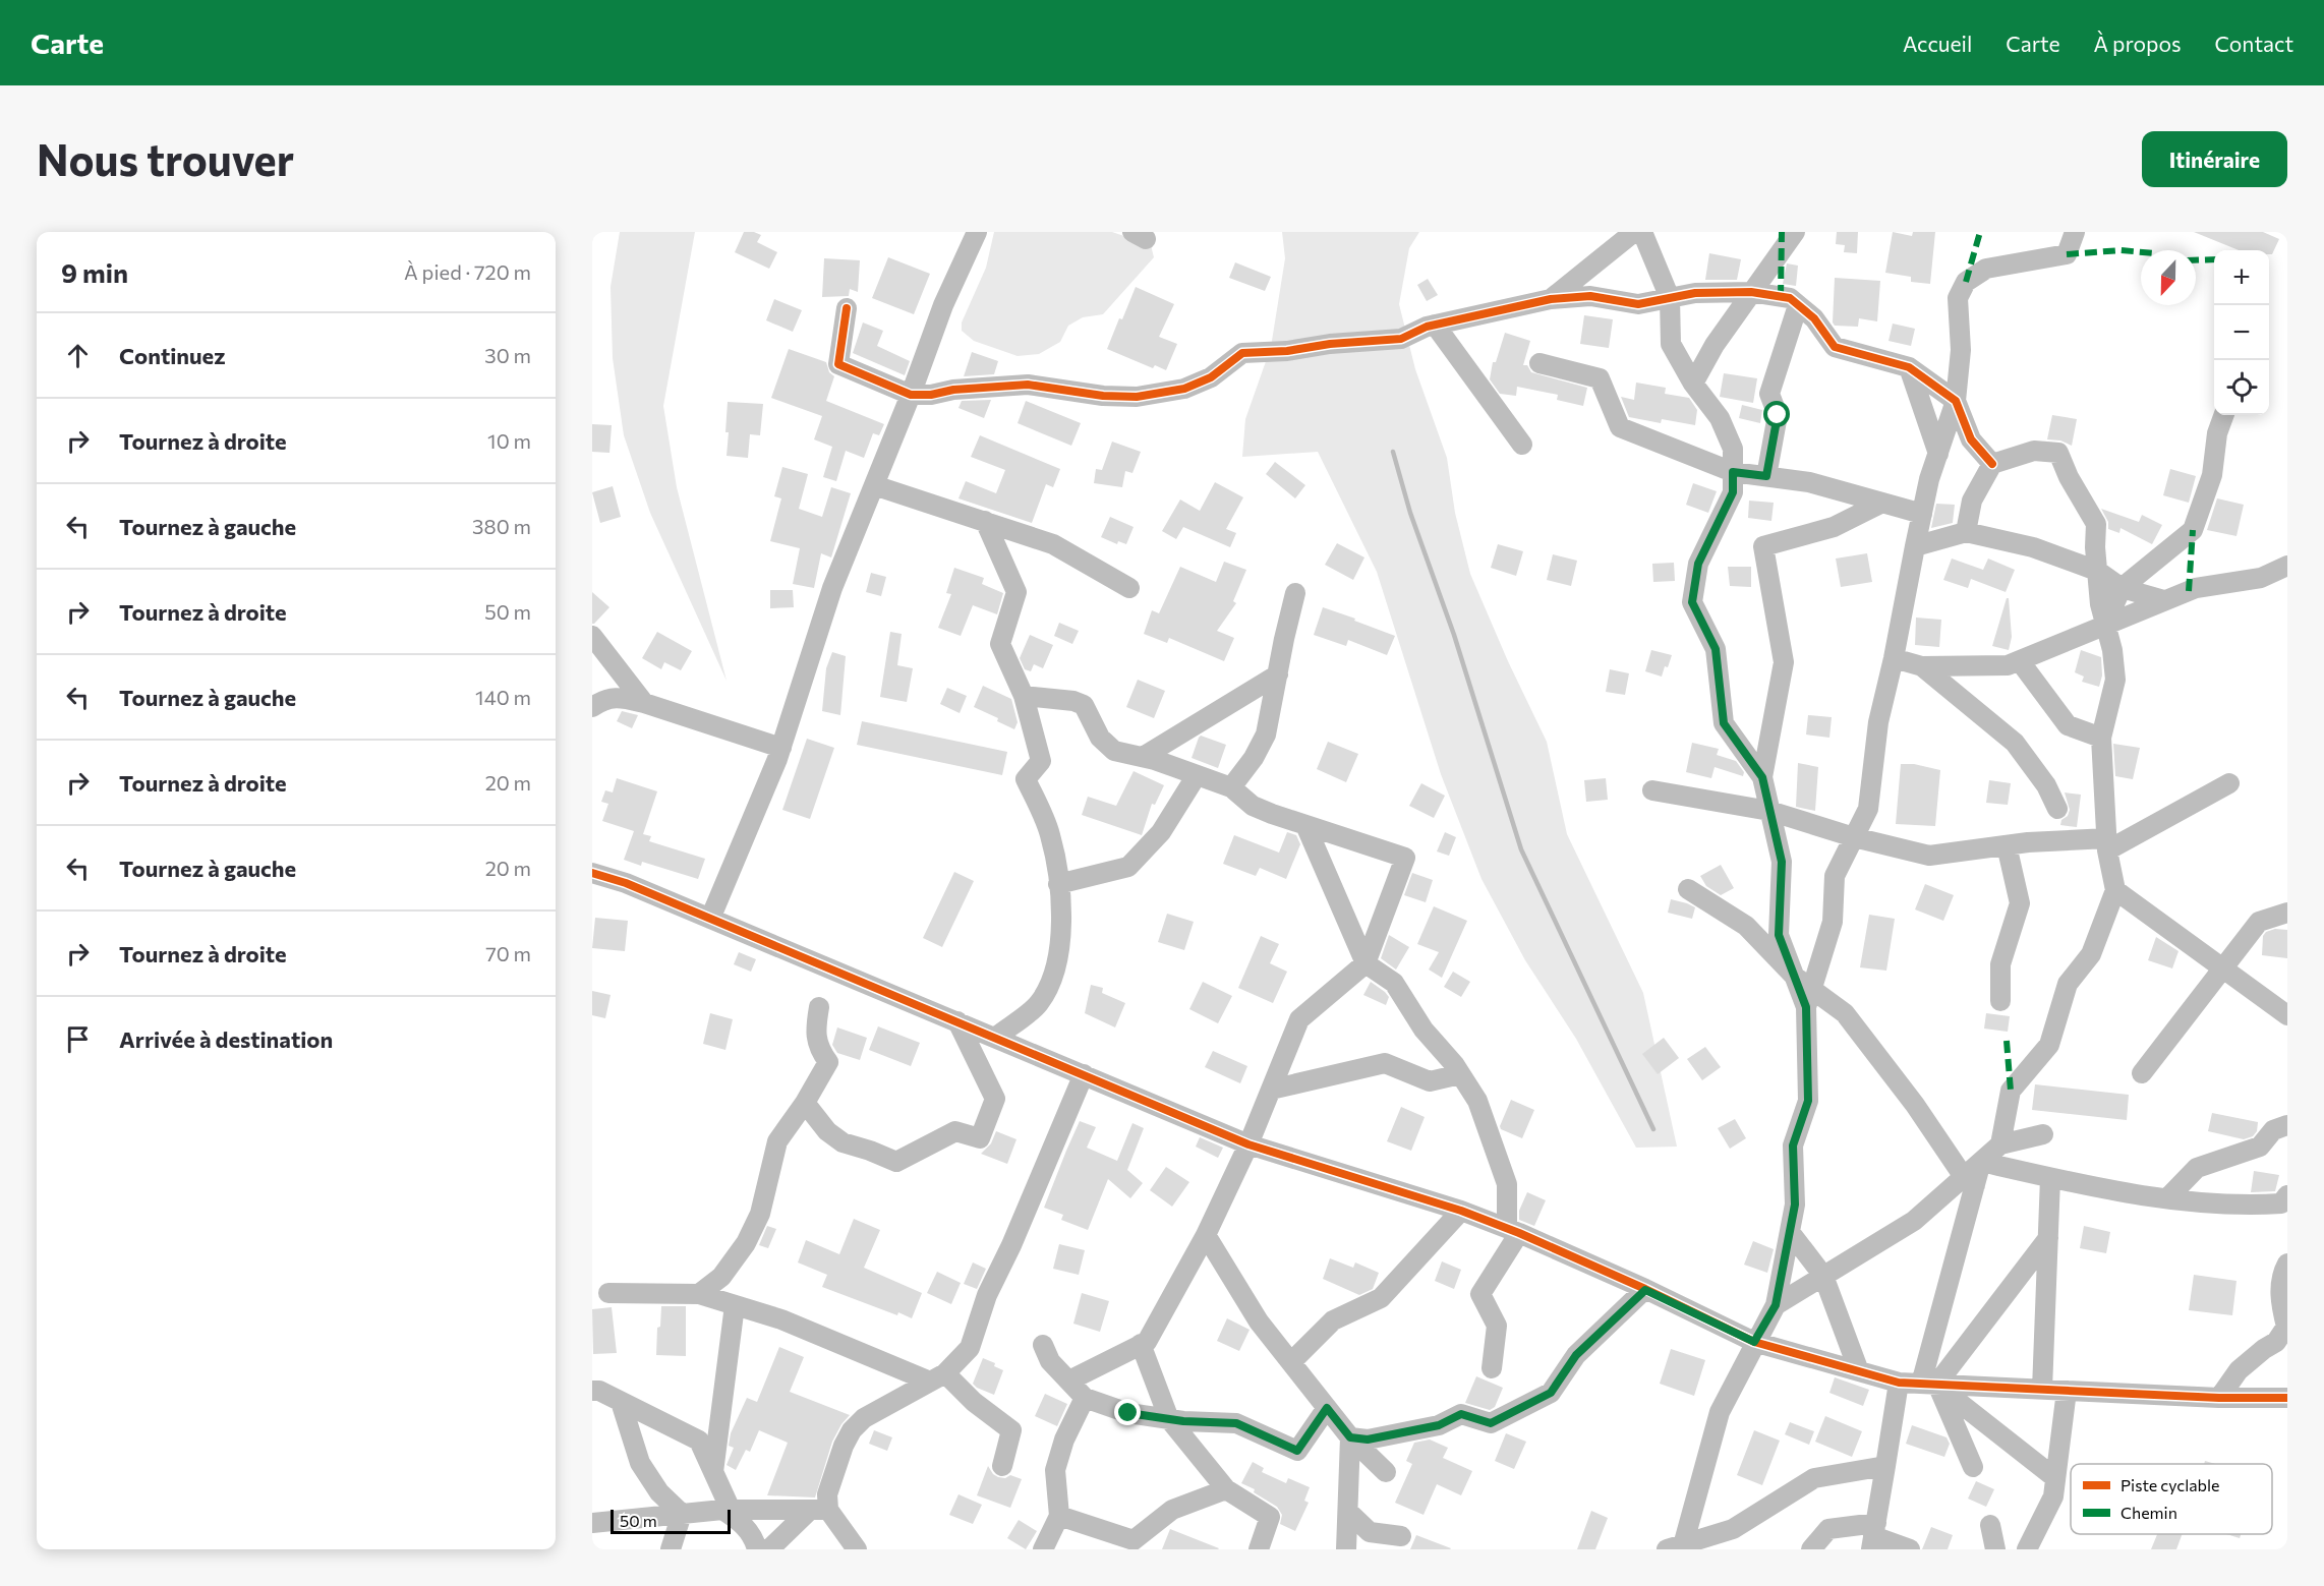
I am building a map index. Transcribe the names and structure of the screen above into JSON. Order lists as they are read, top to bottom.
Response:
{
  "legend": ["Piste cyclable", "Chemin"],
  "scale_bar": "50 m",
  "north": "bottom",
  "page": {
    "header": "Carte",
    "nav": [
      "Accueil",
      "Carte",
      "À propos",
      "Contact"
    ],
    "buttons": "Itinéraire",
    "title": "Nous trouver",
    "heading": ["9 min", "À pied · 720 m"],
    "map_buttons": ["+", "−"],
    "list": [
      ["Continuez", "30 m"],
      ["Tournez à droite", "10 m"],
      ["Tournez à gauche", "380 m"],
      ["Tournez à droite", "50 m"],
      ["Tournez à gauche", "140 m"],
      ["Tournez à droite", "20 m"],
      ["Tournez à gauche", "20 m"],
      ["Tournez à droite", "70 m"],
      "Arrivée à destination"
    ],
    "scale": "50 m"
  }
}
